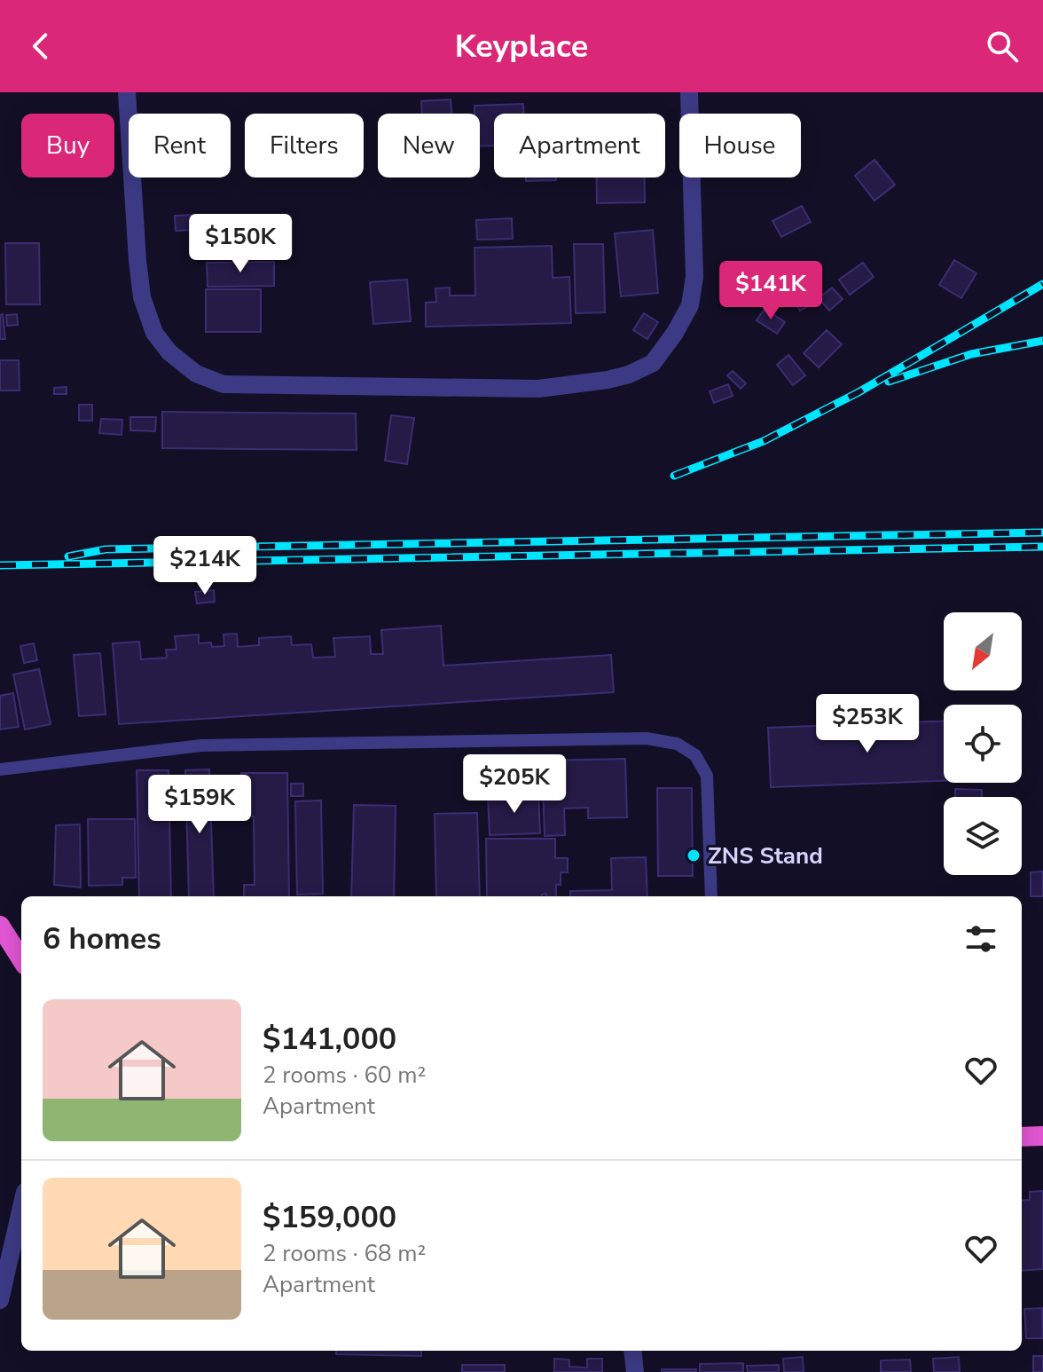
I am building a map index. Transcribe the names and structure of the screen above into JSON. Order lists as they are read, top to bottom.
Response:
{
  "places": ["ZNS Stand"],
  "north": "bottom left",
  "page": {
    "header": "Keyplace",
    "chip": [
      "Buy",
      "Rent",
      "Filters",
      "New",
      "Apartment",
      "House"
    ],
    "price": [
      "$150K",
      "$141K",
      "$214K",
      "$253K",
      "$205K",
      "$159K"
    ],
    "heading": "6 homes",
    "list": [
      {
        "name": "$141,000",
        "note": "2 rooms · 60 m² · Apartment"
      },
      {
        "name": "$159,000",
        "note": "2 rooms · 68 m² · Apartment"
      }
    ]
  }
}
